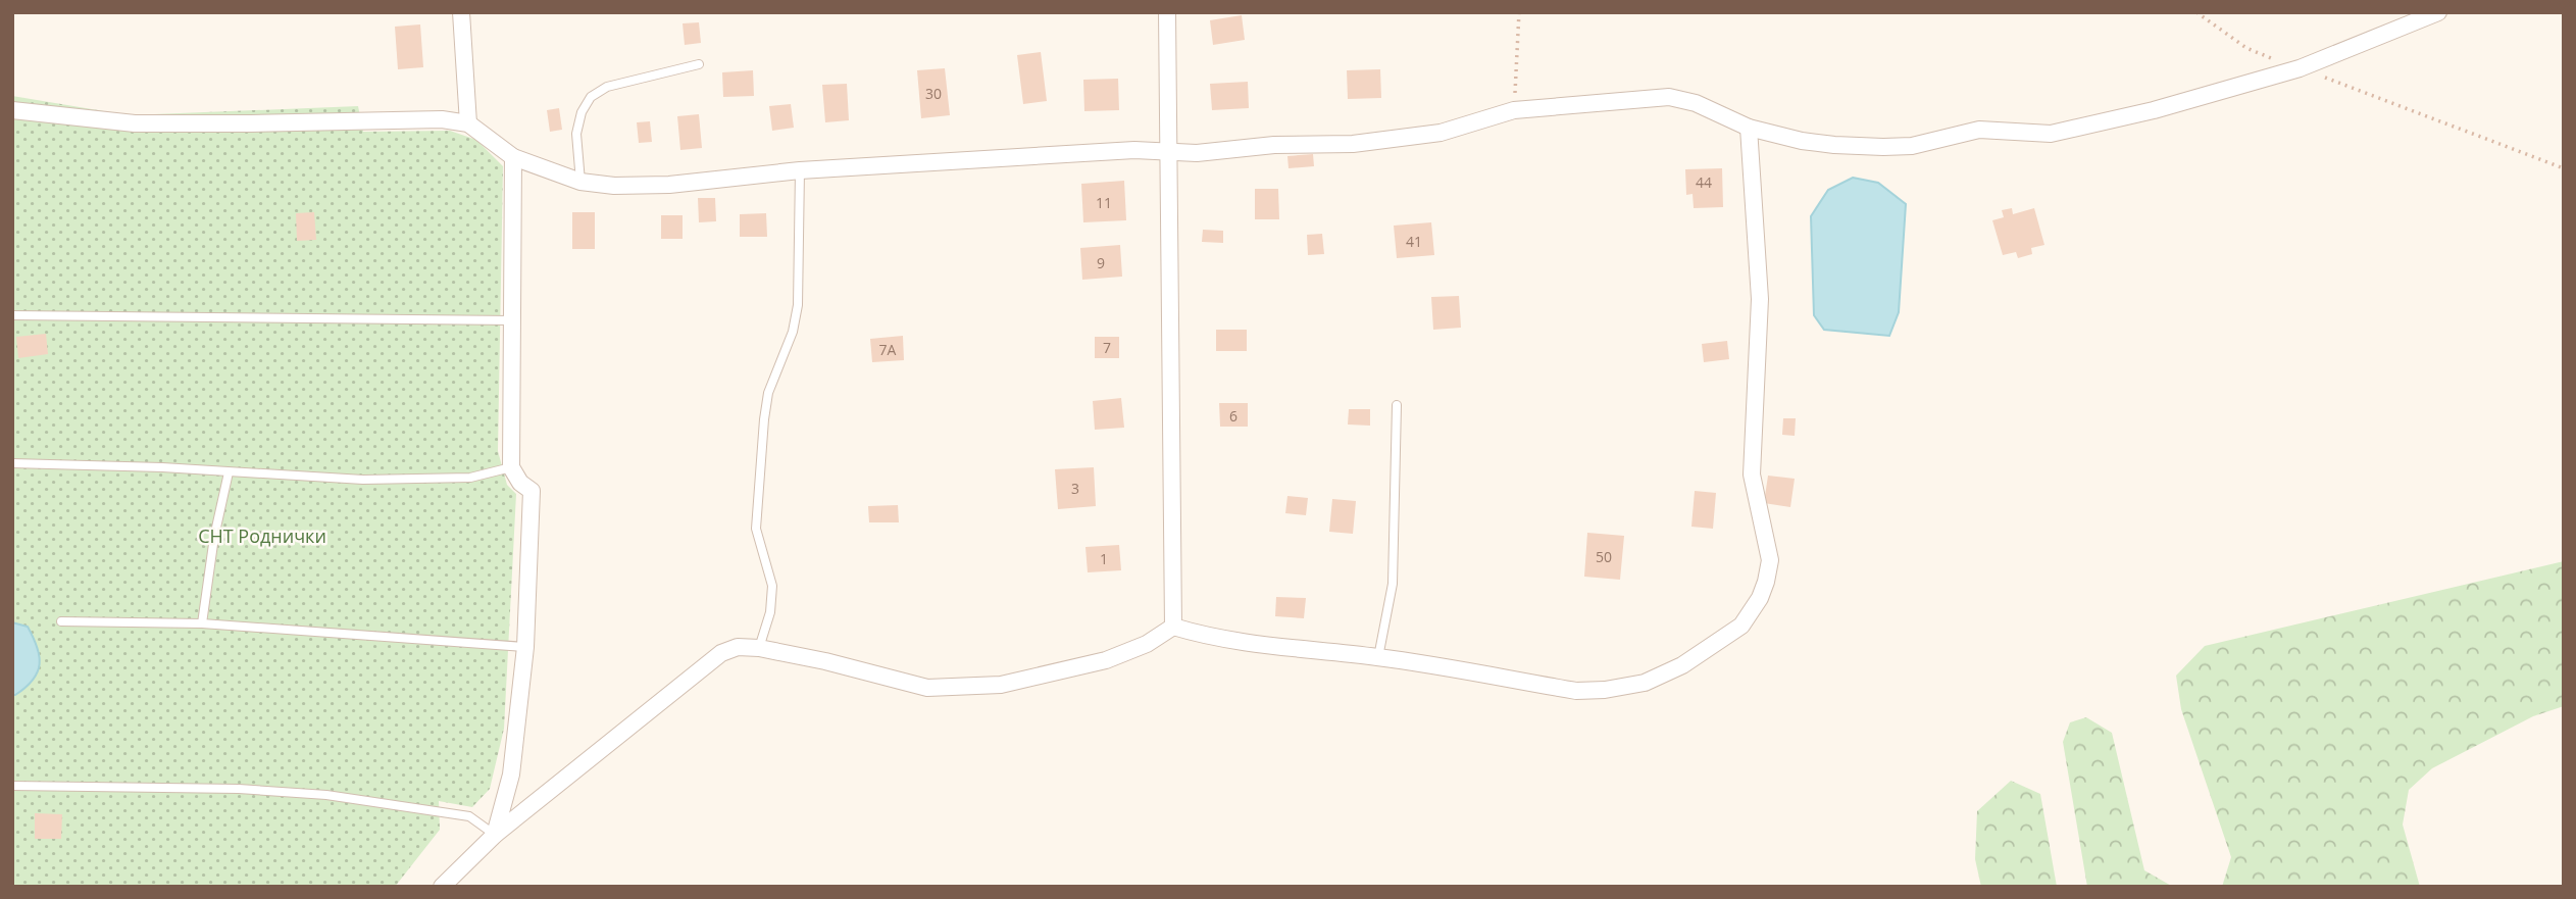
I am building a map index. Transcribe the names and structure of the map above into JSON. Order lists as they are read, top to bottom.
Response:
{
  "parks": ["СНТ Роднички"],
  "house_numbers": [
    "30",
    "44",
    "11",
    "41",
    "9",
    "7",
    "7А",
    "6",
    "3",
    "50",
    "1"
  ]
}
